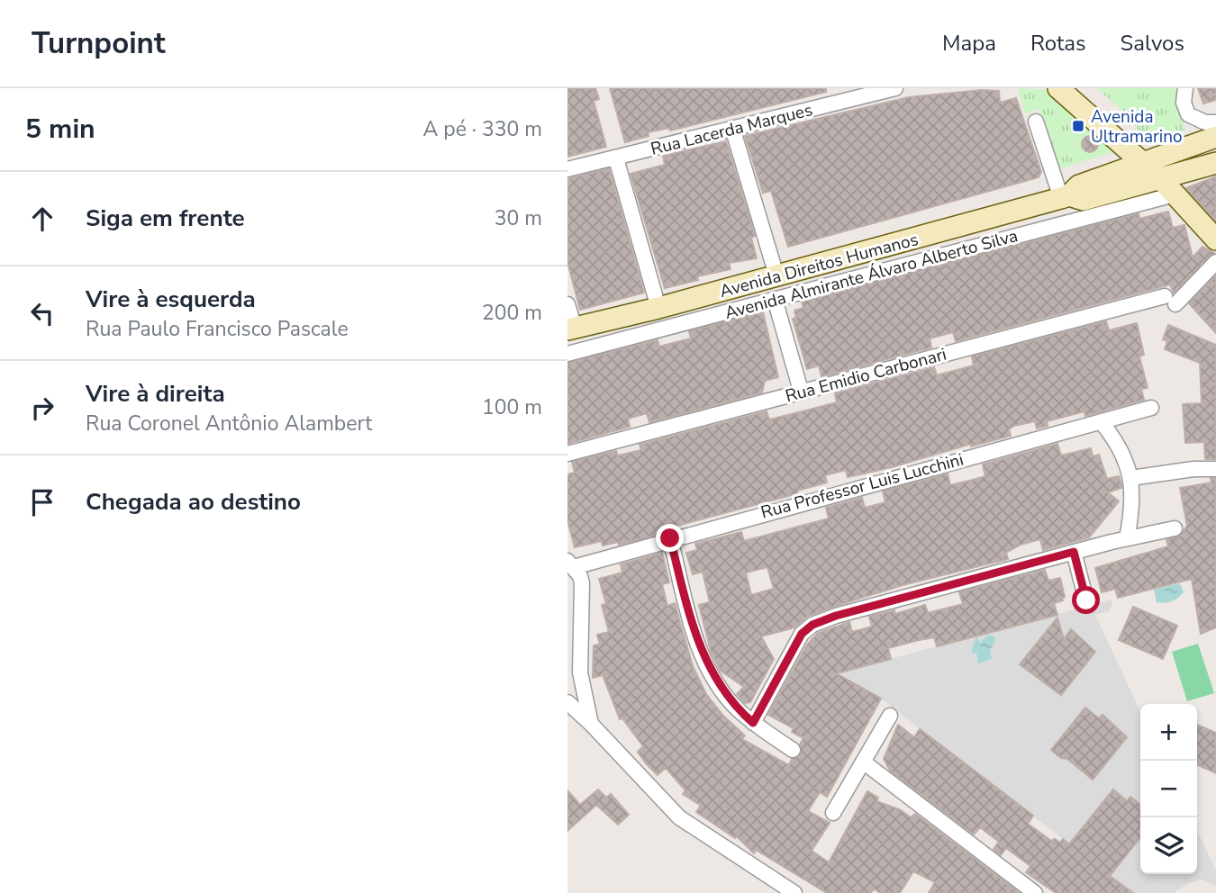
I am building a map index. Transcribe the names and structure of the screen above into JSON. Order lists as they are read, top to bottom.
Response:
{
  "streets": {
    "main road": ["Avenida Direitos Humanos"],
    "street": [
      "Rua Lacerda Marques",
      "Avenida Almirante Álvaro Alberto Silva",
      "Rua Emidio Carbonari",
      "Rua Professor Luis Lucchini"
    ]
  },
  "places": {
    "transit": ["Avenida Ultramarino"]
  },
  "page": {
    "header": "Turnpoint",
    "nav": ["Mapa", "Rotas", "Salvos"],
    "heading": ["5 min", "A pé · 330 m"],
    "list": [
      ["Siga em frente", "30 m"],
      ["Vire à esquerda", "Rua Paulo Francisco Pascale", "200 m"],
      ["Vire à direita", "Rua Coronel Antônio Alambert", "100 m"],
      "Chegada ao destino"
    ],
    "map_buttons": ["+", "−"]
  }
}
